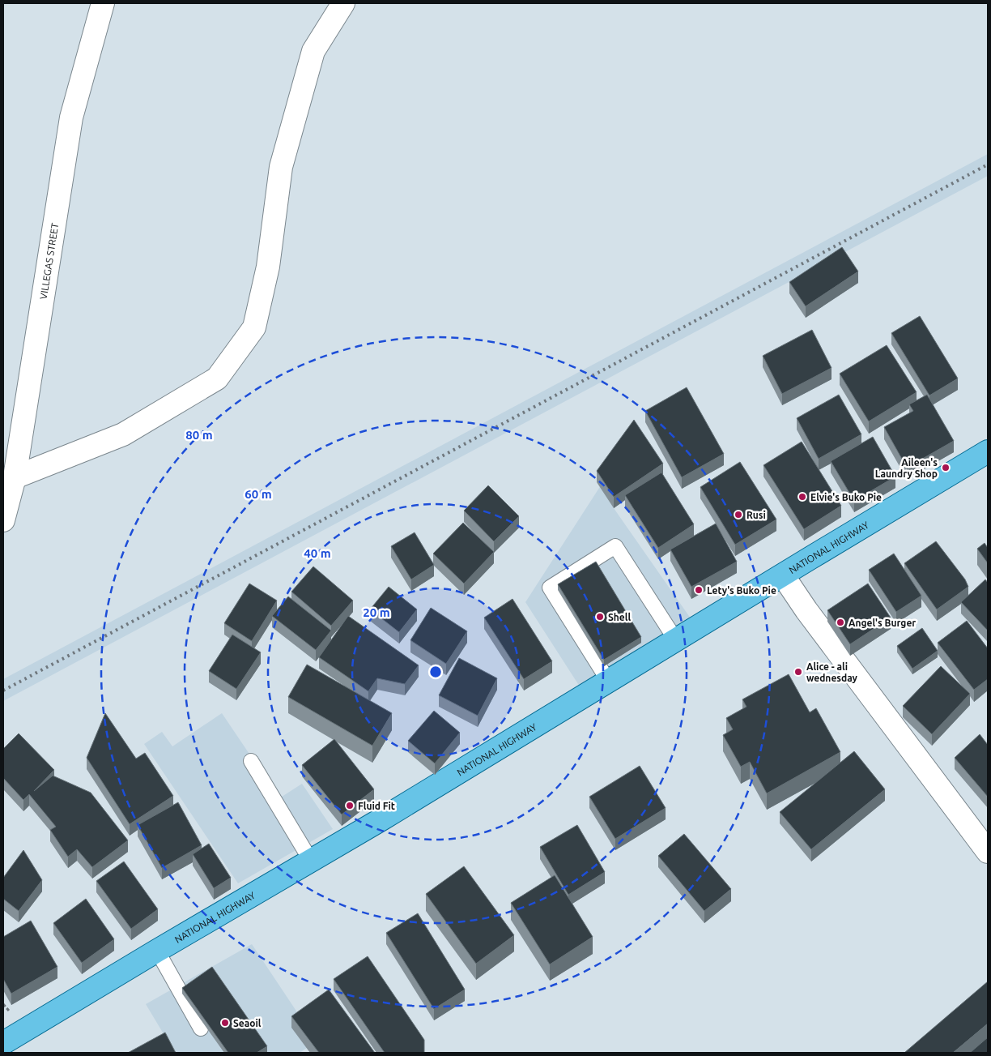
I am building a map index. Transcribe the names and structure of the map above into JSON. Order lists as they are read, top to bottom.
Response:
{
  "streets": {
    "main road": ["NATIONAL HIGHWAY"],
    "street": ["VILLEGAS STREET"]
  },
  "places": [
    "Aileen's Laundry Shop",
    "Elvie's Buko Pie",
    "Rusi",
    "Lety's Buko Pie",
    "Shell",
    "Angel's Burger",
    "Alice - ali wednesday",
    "Fluid Fit",
    "Seaoil"
  ],
  "rings": [
    "80 m",
    "60 m",
    "40 m",
    "20 m"
  ]
}
